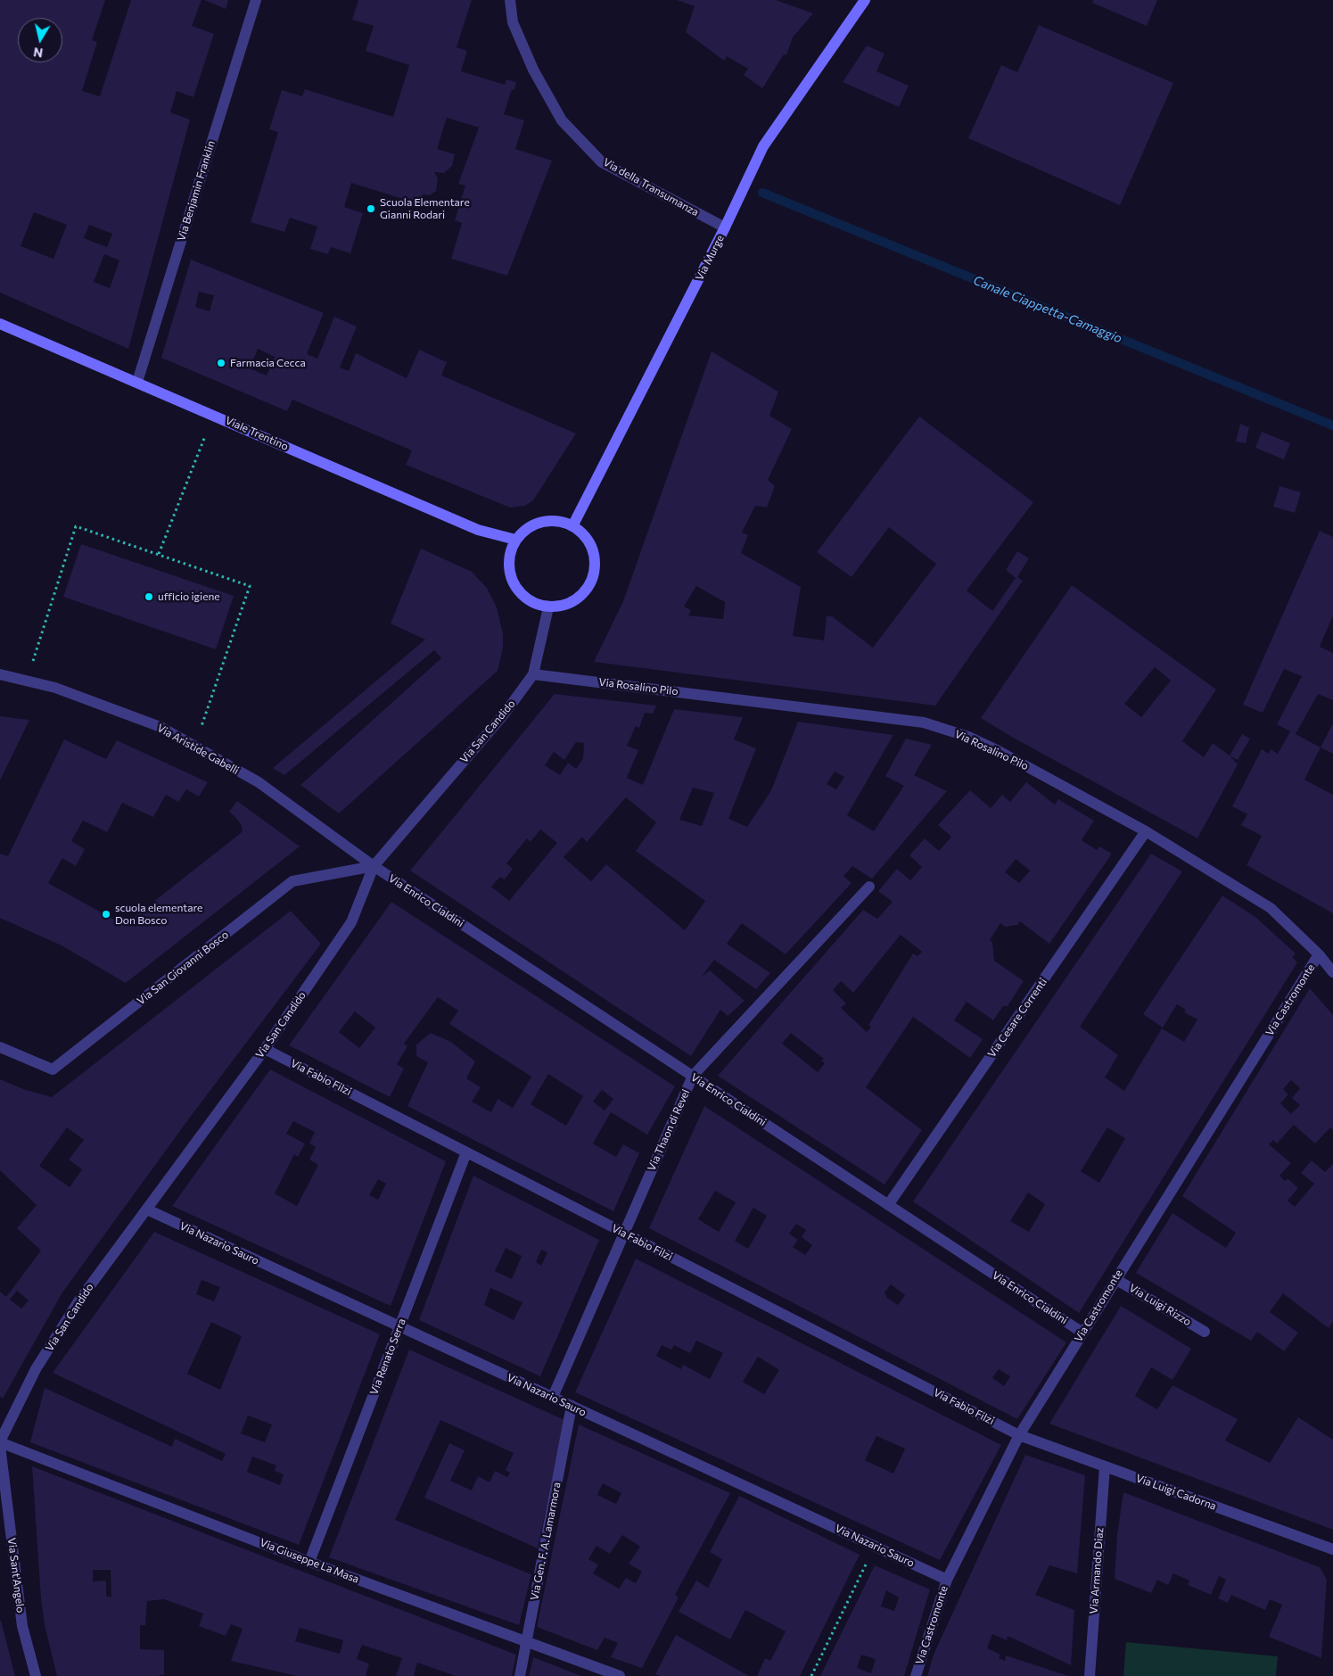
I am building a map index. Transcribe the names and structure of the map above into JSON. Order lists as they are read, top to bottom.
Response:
{
  "streets": {
    "street": [
      "Via della Transumanza",
      "Via Benjamin Franklin",
      "Via Murge",
      "Viale Trentino",
      "Via Rosalino Pilo",
      "Via San Candido",
      "Via Aristide Gabelli",
      "Via Enrico Cialdini",
      "Via San Giovanni Bosco",
      "Via Castromonte",
      "Via Cesare Correnti",
      "Via Fabio Filzi",
      "Via Thaon di Revel",
      "Via Nazario Sauro",
      "Via Luigi Rizzo",
      "Via Renato Serra",
      "Via Luigi Cadorna",
      "Via Gen. F. A. Lamarmora",
      "Via Giuseppe La Masa",
      "Via Armando Diaz",
      "Via Sant'Angelo"
    ]
  },
  "crossings": [
    ["Via della Transumanza", "Via Murge"],
    ["Via Benjamin Franklin", "Viale Trentino"],
    ["Via Murge", "Viale Trentino"],
    ["Via Murge", "Via San Candido"],
    ["Viale Trentino", "Via San Candido"],
    ["Via Rosalino Pilo", "Via San Candido"],
    ["Via Rosalino Pilo", "Via Castromonte"],
    ["Via Rosalino Pilo", "Via Cesare Correnti"],
    ["Via San Candido", "Via Aristide Gabelli"],
    ["Via San Candido", "Via Enrico Cialdini"],
    ["Via San Candido", "Via San Giovanni Bosco"],
    ["Via San Candido", "Via Fabio Filzi"],
    ["Via San Candido", "Via Nazario Sauro"],
    ["Via San Candido", "Via Giuseppe La Masa"],
    ["Via Aristide Gabelli", "Via Enrico Cialdini"],
    ["Via Aristide Gabelli", "Via San Giovanni Bosco"],
    ["Via Enrico Cialdini", "Via San Giovanni Bosco"],
    ["Via Enrico Cialdini", "Via Castromonte"],
    ["Via Enrico Cialdini", "Via Cesare Correnti"],
    ["Via Enrico Cialdini", "Via Thaon di Revel"],
    ["Via Castromonte", "Via Fabio Filzi"],
    ["Via Castromonte", "Via Nazario Sauro"],
    ["Via Castromonte", "Via Luigi Rizzo"],
    ["Via Castromonte", "Via Luigi Cadorna"],
    ["Via Fabio Filzi", "Via Thaon di Revel"],
    ["Via Fabio Filzi", "Via Renato Serra"],
    ["Via Fabio Filzi", "Via Luigi Cadorna"],
    ["Via Thaon di Revel", "Via Nazario Sauro"],
    ["Via Nazario Sauro", "Via Renato Serra"],
    ["Via Nazario Sauro", "Via Gen. F. A. Lamarmora"],
    ["Via Renato Serra", "Via Giuseppe La Masa"],
    ["Via Luigi Cadorna", "Via Armando Diaz"],
    ["Via Gen. F. A. Lamarmora", "Via Giuseppe La Masa"]
  ],
  "water": ["Canale Ciappetta-Camaggio"],
  "places": [
    "Scuola Elementare Gianni Rodari",
    "Farmacia Cecca",
    "ufficio igiene",
    "scuola elementare Don Bosco"
  ],
  "north": "bottom"
}
